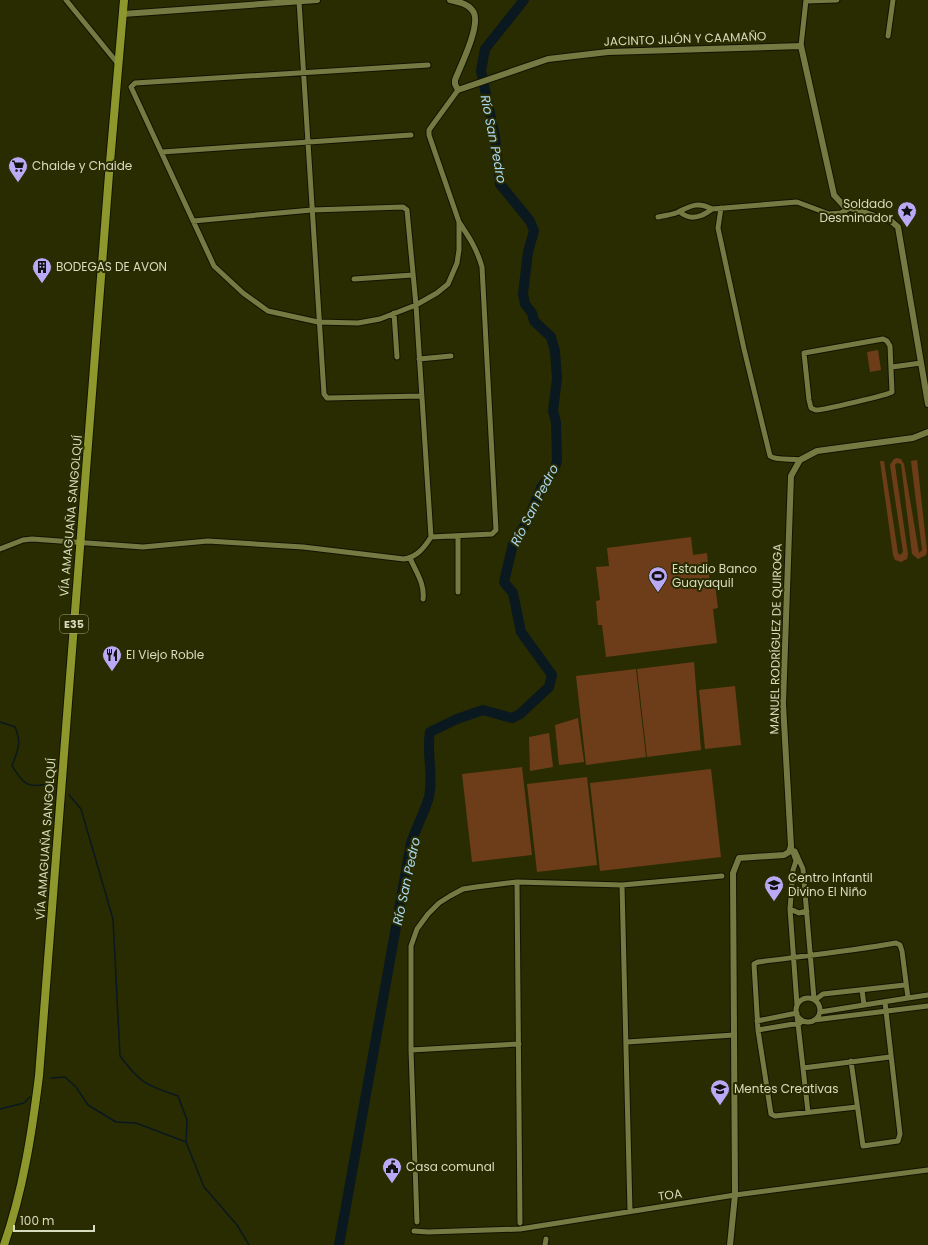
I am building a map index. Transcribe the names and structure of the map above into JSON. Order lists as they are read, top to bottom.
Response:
{
  "streets": {
    "highway": ["VÍA AMAGUAÑA SANGOLQUÍ", "E35"],
    "street": ["JACINTO JIJÓN Y CAAMAÑO", "MANUEL RODRÍGUEZ DE QUIROGA", "TOA"]
  },
  "water": ["Río San Pedro"],
  "places": {
    "supermarket": ["Chaide y Chaide"],
    "place": ["Soldado Desminador"],
    "building": ["BODEGAS DE AVON"],
    "sports": ["Estadio Banco Guayaquil"],
    "restaurant": ["El Viejo Roble"],
    "school or university": ["Centro Infantil Divino El Niño", "Mentes Creativas"],
    "public building": ["Casa comunal"]
  },
  "scale_bar": "100 m"
}
